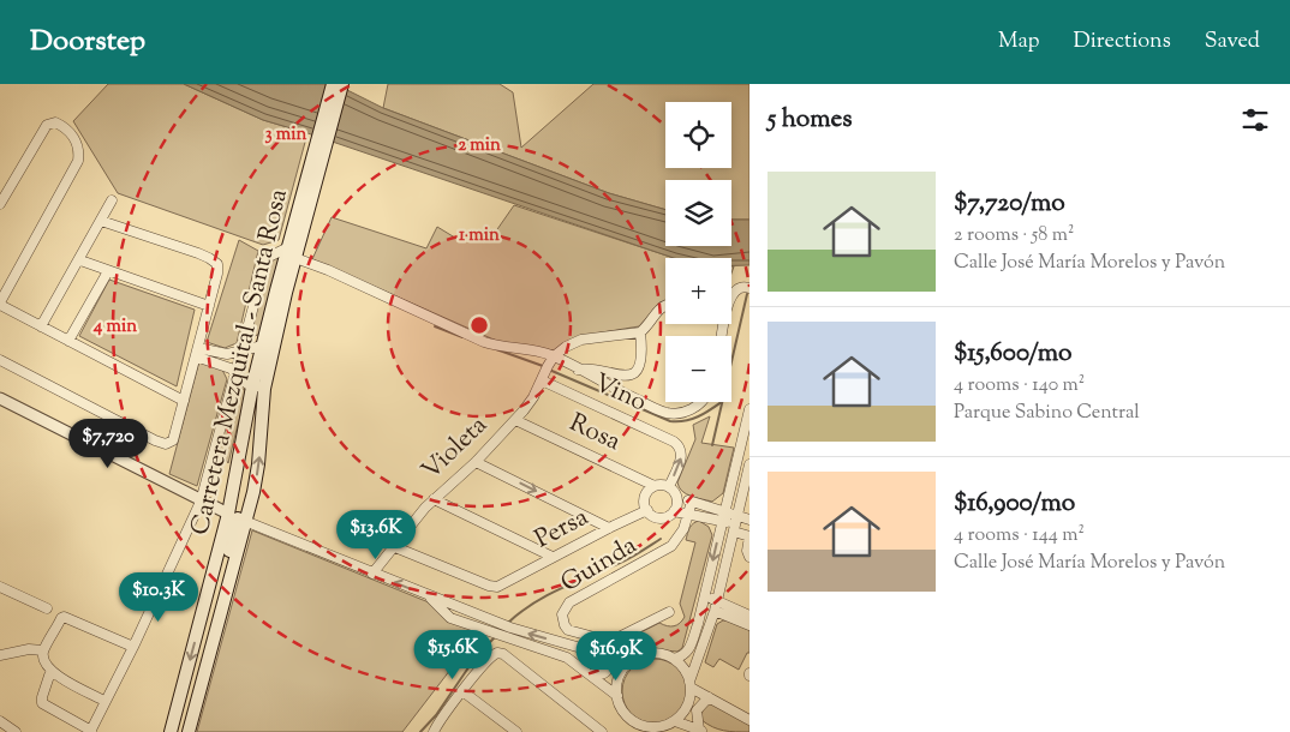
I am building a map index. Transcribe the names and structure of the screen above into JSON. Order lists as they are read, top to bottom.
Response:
{
  "streets": {
    "main road": ["Carretera Mezquital - Santa Rosa"],
    "street": [
      "Vino",
      "Rosa",
      "Violeta",
      "Persa",
      "Guinda"
    ]
  },
  "crossings": [
    ["Vino", "Rosa"],
    ["Vino", "Violeta"],
    ["Vino", "Persa"],
    ["Rosa", "Violeta"],
    ["Rosa", "Persa"],
    ["Violeta", "Persa"]
  ],
  "one_way": ["Vino"],
  "page": {
    "header": "Doorstep",
    "nav": ["Map", "Directions", "Saved"],
    "heading": "5 homes",
    "map_buttons": ["+", "−"],
    "list": [
      {
        "name": "$7,720/mo",
        "note": "2 rooms · 58 m² · Calle José María Morelos y Pavón"
      },
      {
        "name": "$15,600/mo",
        "note": "4 rooms · 140 m² · Parque Sabino Central"
      },
      {
        "name": "$16,900/mo",
        "note": "4 rooms · 144 m² · Calle José María Morelos y Pavón"
      }
    ],
    "price": [
      "$7,720",
      "$13.6K",
      "$10.3K",
      "$15.6K",
      "$16.9K"
    ]
  },
  "rings": [
    "3 min",
    "2 min",
    "1 min",
    "4 min"
  ]
}
